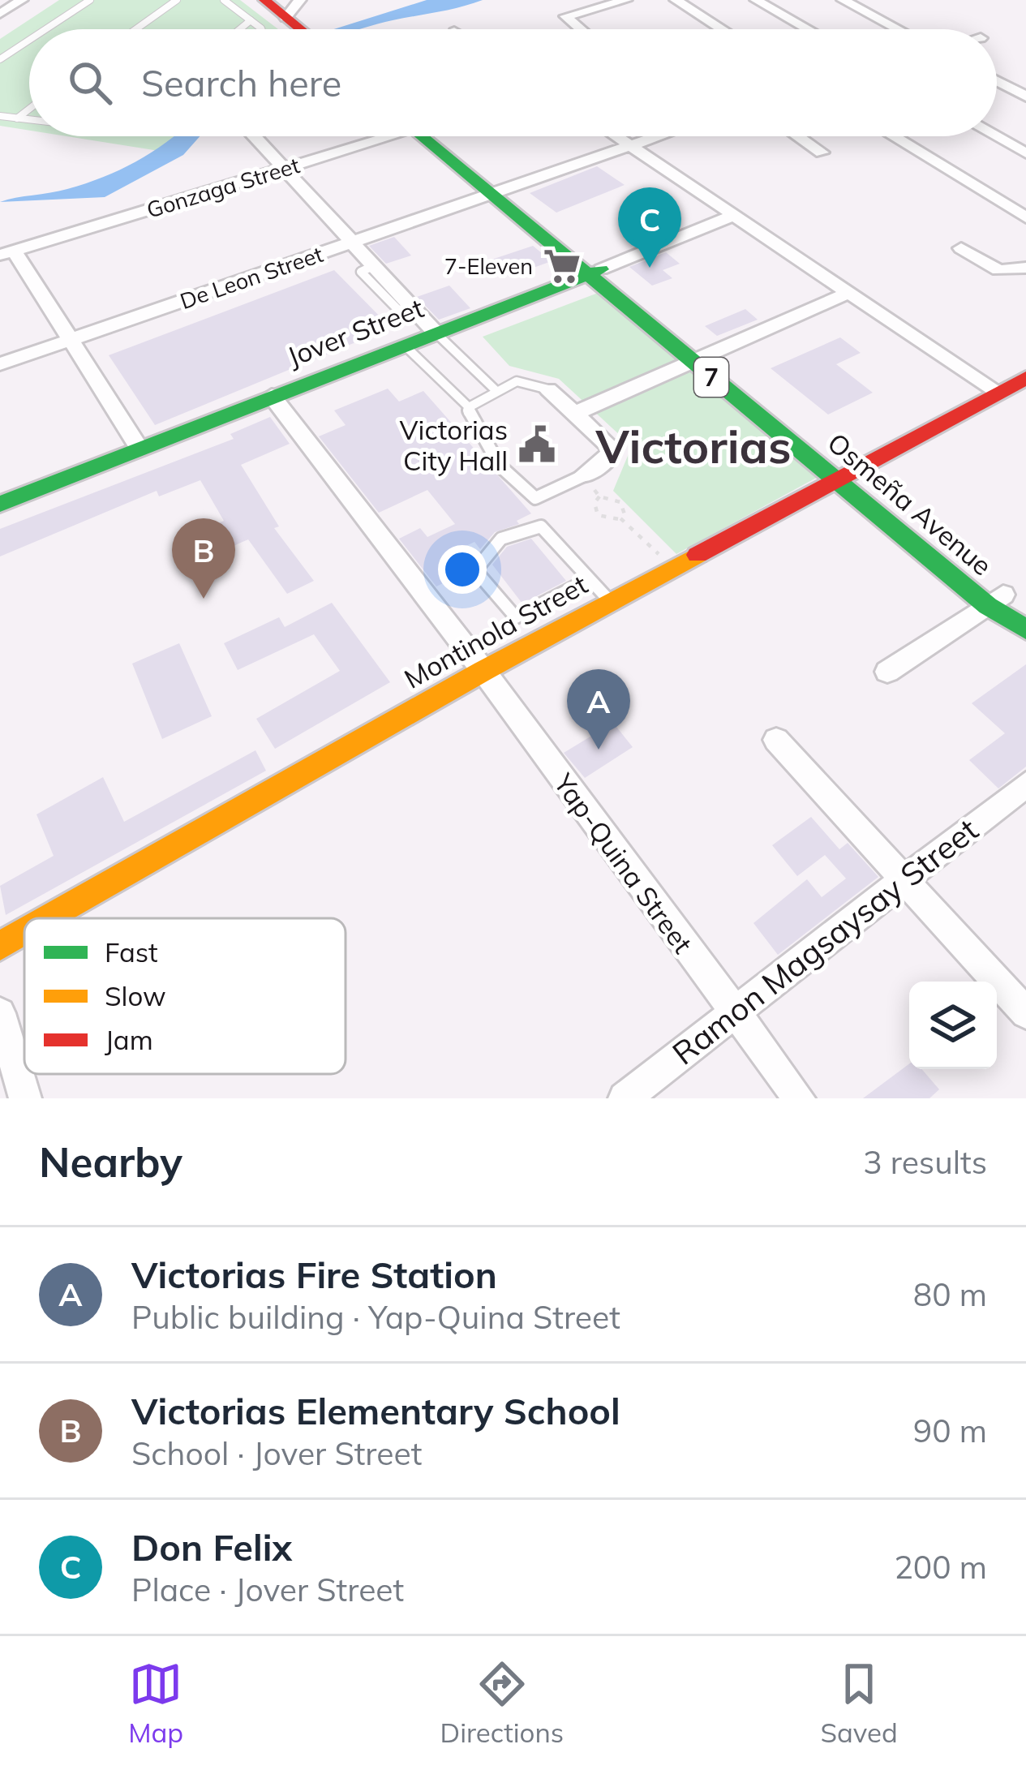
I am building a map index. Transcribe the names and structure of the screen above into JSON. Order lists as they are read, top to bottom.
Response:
{
  "streets": {
    "street": [
      "Gonzaga Street",
      "De Leon Street",
      "Jover Street",
      "7",
      "Osmeña Avenue",
      "Montinola Street",
      "Yap-Quina Street",
      "Ramon Magsaysay Street"
    ]
  },
  "crossings": [
    ["De Leon Street", "Osmeña Avenue"],
    ["Jover Street", "Osmeña Avenue"],
    ["Jover Street", "Yap-Quina Street"],
    ["Osmeña Avenue", "Montinola Street"],
    ["Montinola Street", "Yap-Quina Street"],
    ["Yap-Quina Street", "Ramon Magsaysay Street"]
  ],
  "districts": ["Victorias"],
  "places": {
    "supermarket": ["7-Eleven"],
    "public building": ["Victorias City Hall"]
  },
  "legend": ["Fast", "Slow", "Jam"],
  "page": {
    "search": "Search here",
    "pins": ["C", "B", "A"],
    "heading": ["Nearby", "3 results"],
    "list": [
      {
        "mark": "A",
        "name": "Victorias Fire Station",
        "note": "Public building · Yap-Quina Street",
        "value": "80 m"
      },
      {
        "mark": "B",
        "name": "Victorias Elementary School",
        "note": "School · Jover Street",
        "value": "90 m"
      },
      {
        "mark": "C",
        "name": "Don Felix",
        "note": "Place · Jover Street",
        "value": "200 m"
      }
    ],
    "nav": ["Map", "Directions", "Saved"]
  }
}
